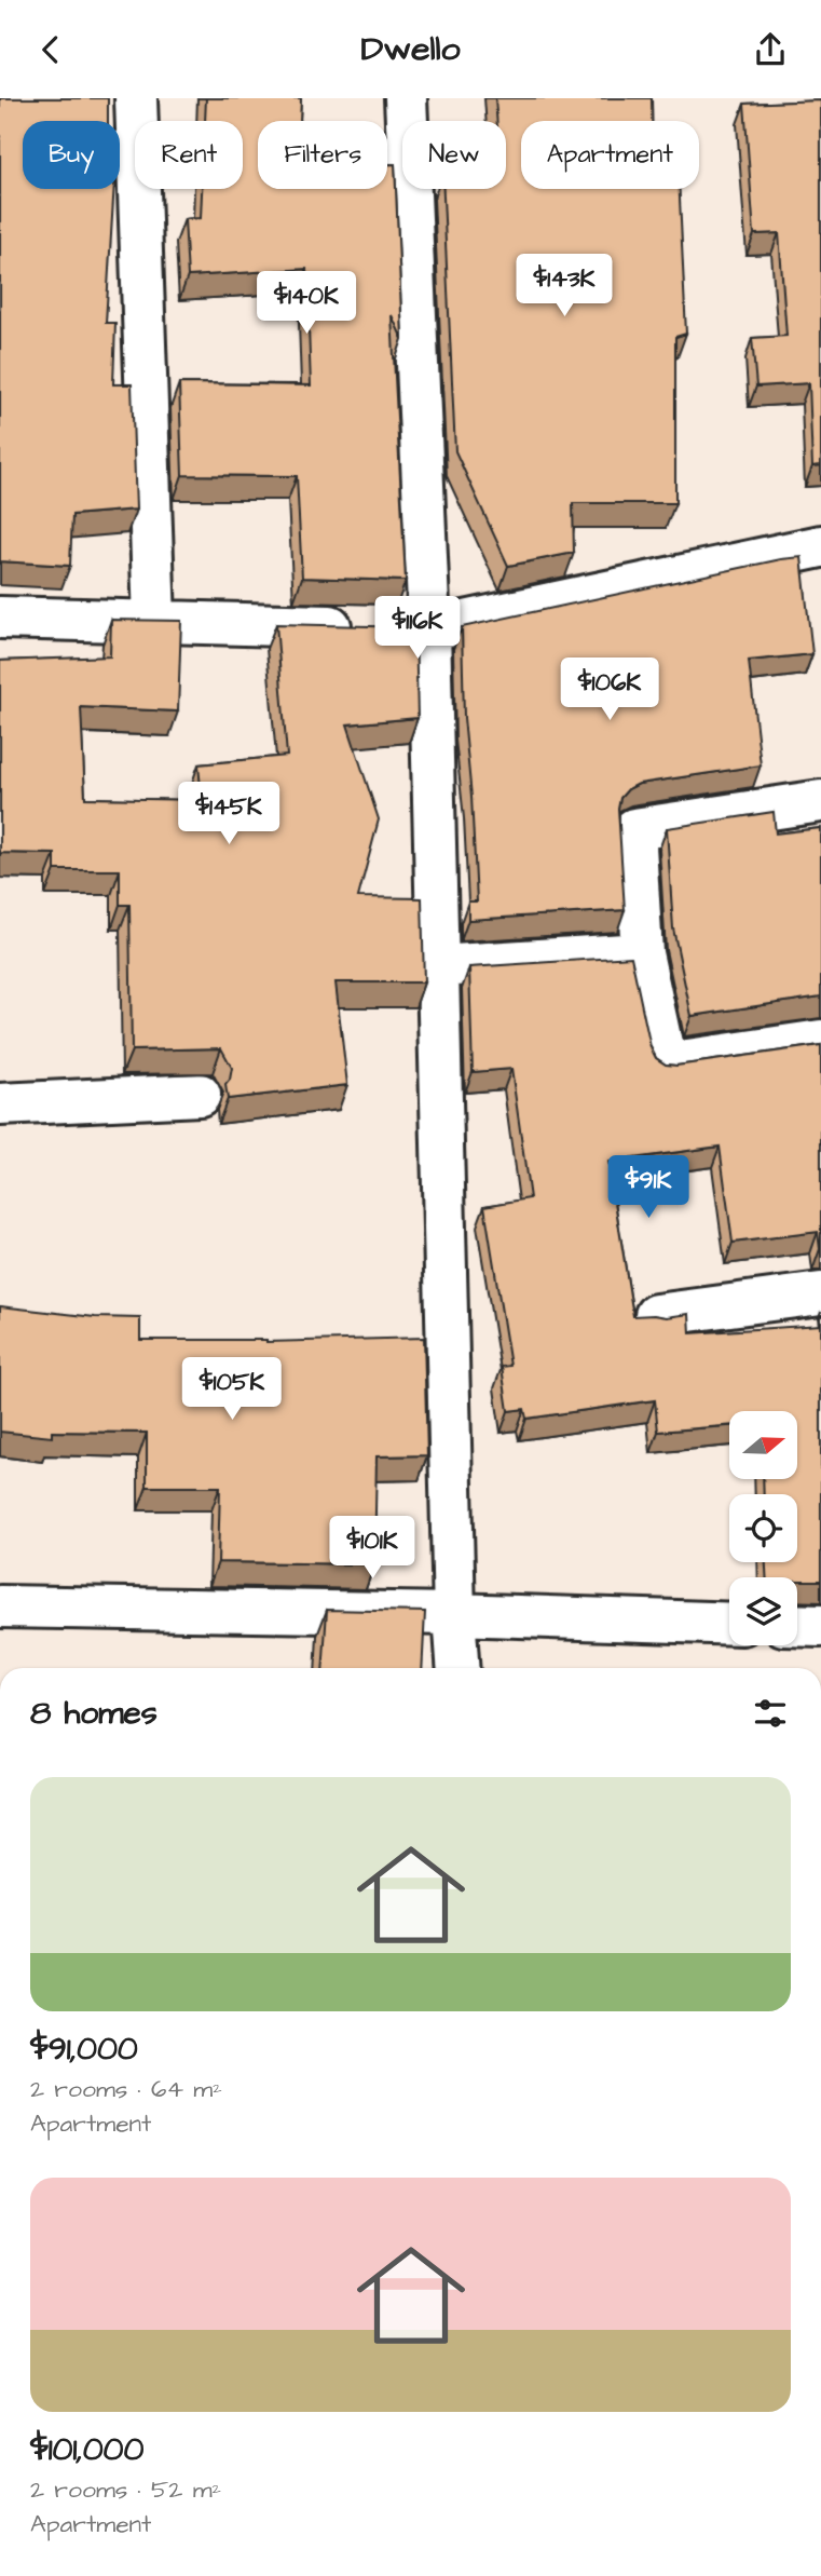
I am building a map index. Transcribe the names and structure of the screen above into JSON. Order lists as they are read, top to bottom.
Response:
{
  "north": "right",
  "page": {
    "header": "Dwello",
    "chip": [
      "Buy",
      "Rent",
      "Filters",
      "New",
      "Apartment"
    ],
    "price": [
      "$143K",
      "$140K",
      "$116K",
      "$106K",
      "$145K",
      "$91K",
      "$105K",
      "$101K"
    ],
    "heading": "8 homes",
    "list": [
      {
        "name": "$91,000",
        "note": "2 rooms · 64 m² · Apartment"
      },
      {
        "name": "$101,000",
        "note": "2 rooms · 52 m² · Apartment"
      }
    ]
  }
}
